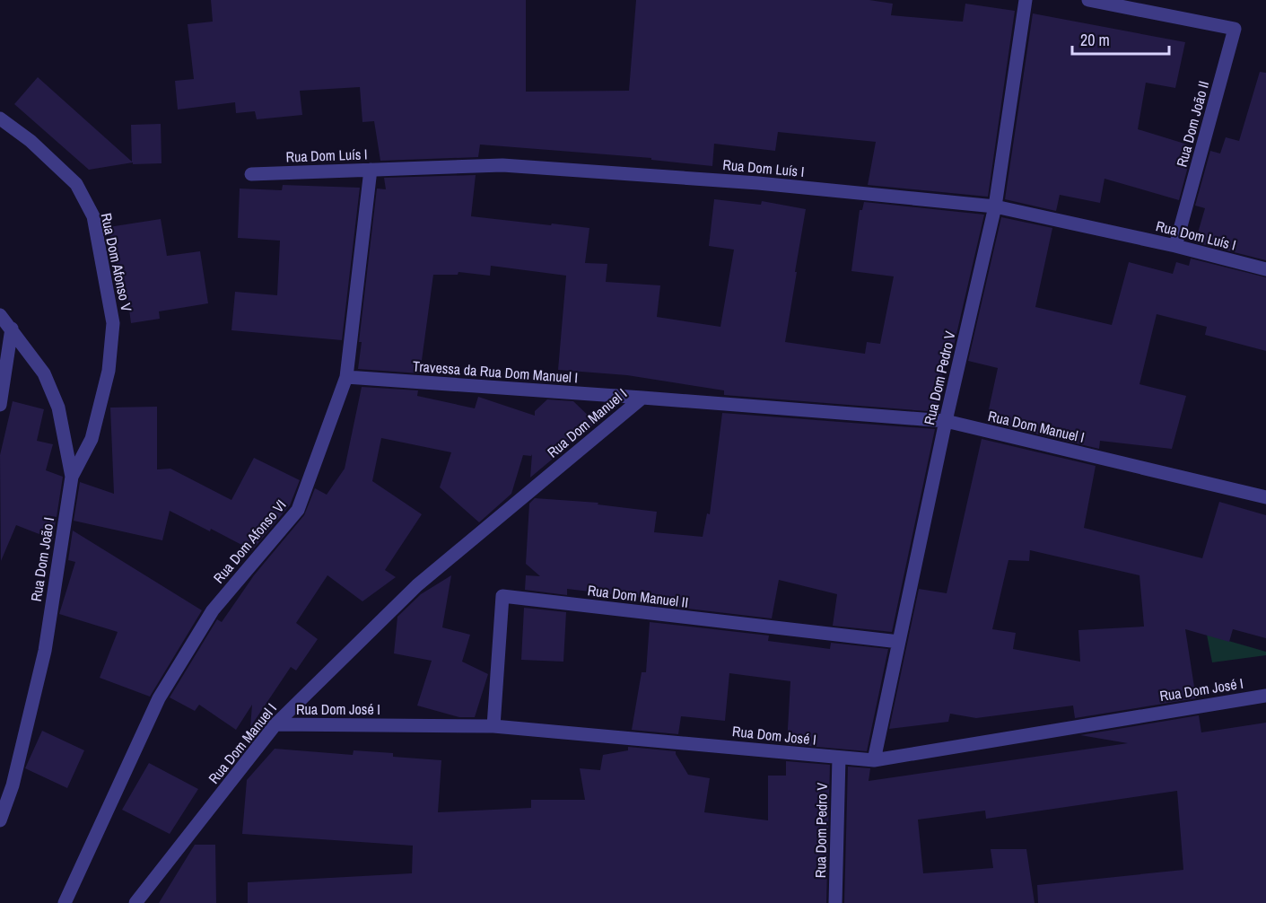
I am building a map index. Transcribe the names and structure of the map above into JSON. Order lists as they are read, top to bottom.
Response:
{
  "streets": {
    "street": [
      "Rua Dom João II",
      "Rua Dom Luís I",
      "Rua Dom Afonso V",
      "Travessa da Rua Dom Manuel I",
      "Rua Dom Pedro V",
      "Rua Dom Manuel I",
      "Rua Dom Afonso VI",
      "Rua Dom João I",
      "Rua Dom Manuel II",
      "Rua Dom José I"
    ]
  },
  "crossings": [
    ["Rua Dom João II", "Rua Dom Luís I"],
    ["Rua Dom Luís I", "Rua Dom Pedro V"],
    ["Rua Dom Luís I", "Rua Dom Afonso VI"],
    ["Rua Dom Afonso V", "Rua Dom João I"],
    ["Travessa da Rua Dom Manuel I", "Rua Dom Manuel I"],
    ["Travessa da Rua Dom Manuel I", "Rua Dom Afonso VI"],
    ["Rua Dom Pedro V", "Rua Dom Manuel I"],
    ["Rua Dom Pedro V", "Rua Dom Manuel II"],
    ["Rua Dom Pedro V", "Rua Dom José I"],
    ["Rua Dom Manuel I", "Rua Dom José I"],
    ["Rua Dom Manuel II", "Rua Dom José I"]
  ],
  "scale_bar": "20 m"
}
